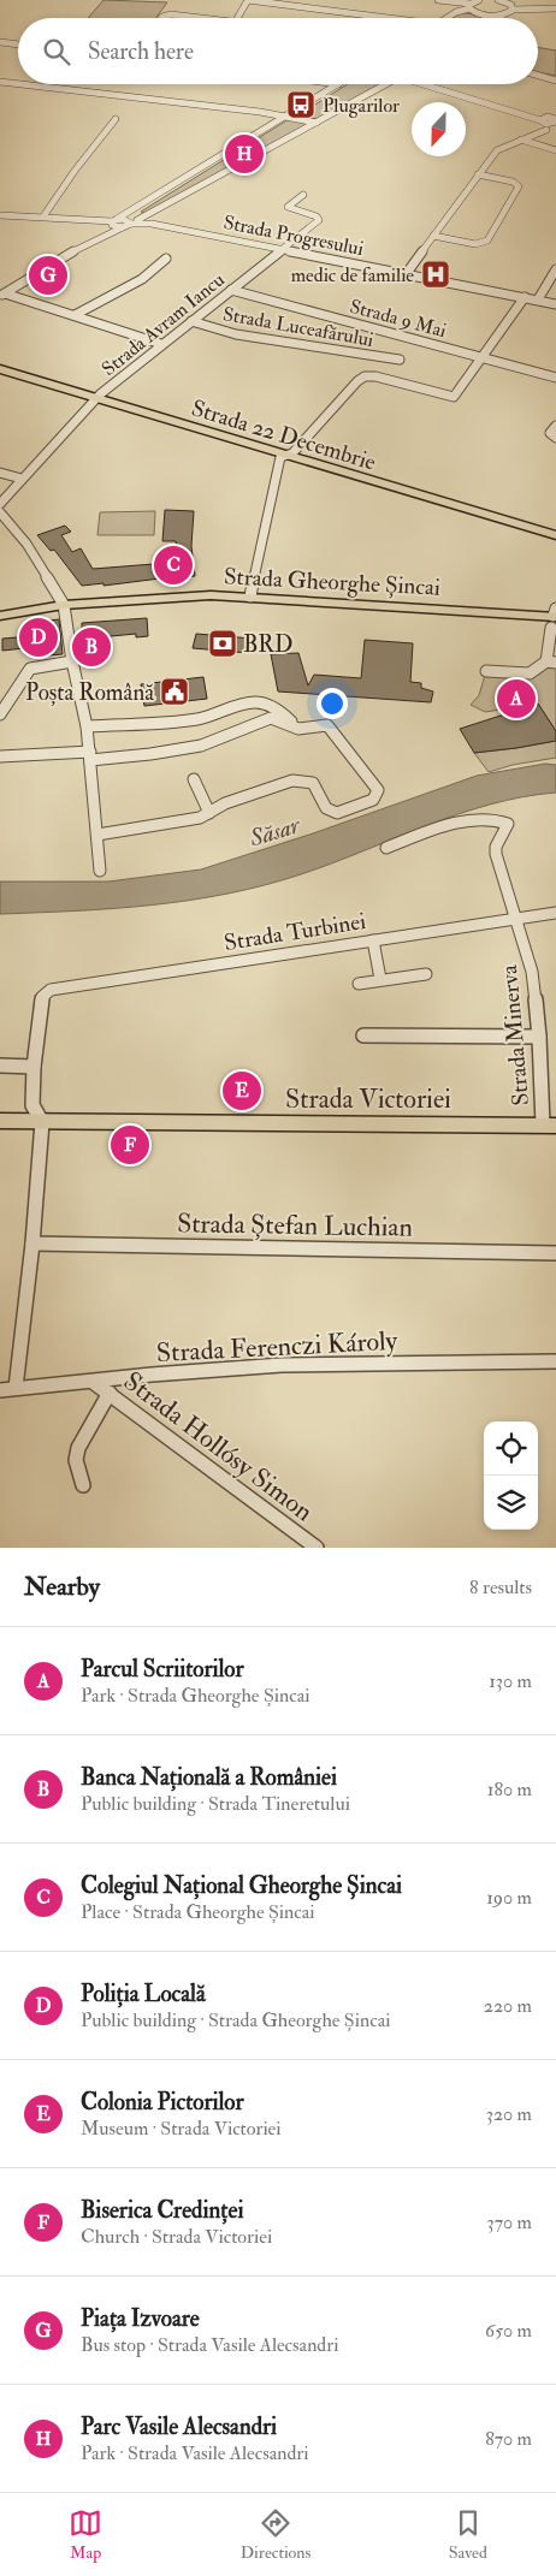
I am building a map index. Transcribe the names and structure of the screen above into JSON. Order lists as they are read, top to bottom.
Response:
{
  "streets": {
    "main road": ["Strada 22 Decembrie", "Strada Gheorghe Șincai", "Strada Victoriei"],
    "street": [
      "Strada Progresului",
      "Strada 9 Mai",
      "Strada Avram Iancu",
      "Strada Luceafărului",
      "Strada Turbinei",
      "Strada Minerva",
      "Strada Ștefan Luchian",
      "Strada Ferenczi Károly",
      "Strada Hollósy Simon"
    ]
  },
  "crossings": [
    ["Strada Progresului", "Strada Avram Iancu"],
    ["Strada 9 Mai", "Strada Avram Iancu"],
    ["Strada Avram Iancu", "Strada Luceafărului"],
    ["Strada Avram Iancu", "Strada 22 Decembrie"],
    ["Strada Turbinei", "Strada Minerva"],
    ["Strada Minerva", "Strada Victoriei"],
    ["Strada Ferenczi Károly", "Strada Hollósy Simon"]
  ],
  "water": ["Săsar"],
  "places": {
    "bus stop": ["Plugarilor"],
    "hospital": ["medic de familie"],
    "bank": ["BRD"],
    "public building": ["Poșta Română"]
  },
  "north": "bottom",
  "page": {
    "search": "Search here",
    "pins": [
      "H",
      "G",
      "C",
      "D",
      "B",
      "A",
      "E",
      "F"
    ],
    "heading": ["Nearby", "8 results"],
    "list": [
      {
        "mark": "A",
        "name": "Parcul Scriitorilor",
        "note": "Park · Strada Gheorghe Șincai",
        "value": "130 m"
      },
      {
        "mark": "B",
        "name": "Banca Națională a României",
        "note": "Public building · Strada Tineretului",
        "value": "180 m"
      },
      {
        "mark": "C",
        "name": "Colegiul Național Gheorghe Șincai",
        "note": "Place · Strada Gheorghe Șincai",
        "value": "190 m"
      },
      {
        "mark": "D",
        "name": "Poliția Locală",
        "note": "Public building · Strada Gheorghe Șincai",
        "value": "220 m"
      },
      {
        "mark": "E",
        "name": "Colonia Pictorilor",
        "note": "Museum · Strada Victoriei",
        "value": "320 m"
      },
      {
        "mark": "F",
        "name": "Biserica Credinței",
        "note": "Church · Strada Victoriei",
        "value": "370 m"
      },
      {
        "mark": "G",
        "name": "Piața Izvoare",
        "note": "Bus stop · Strada Vasile Alecsandri",
        "value": "650 m"
      },
      {
        "mark": "H",
        "name": "Parc Vasile Alecsandri",
        "note": "Park · Strada Vasile Alecsandri",
        "value": "870 m"
      }
    ],
    "nav": ["Map", "Directions", "Saved"]
  }
}
